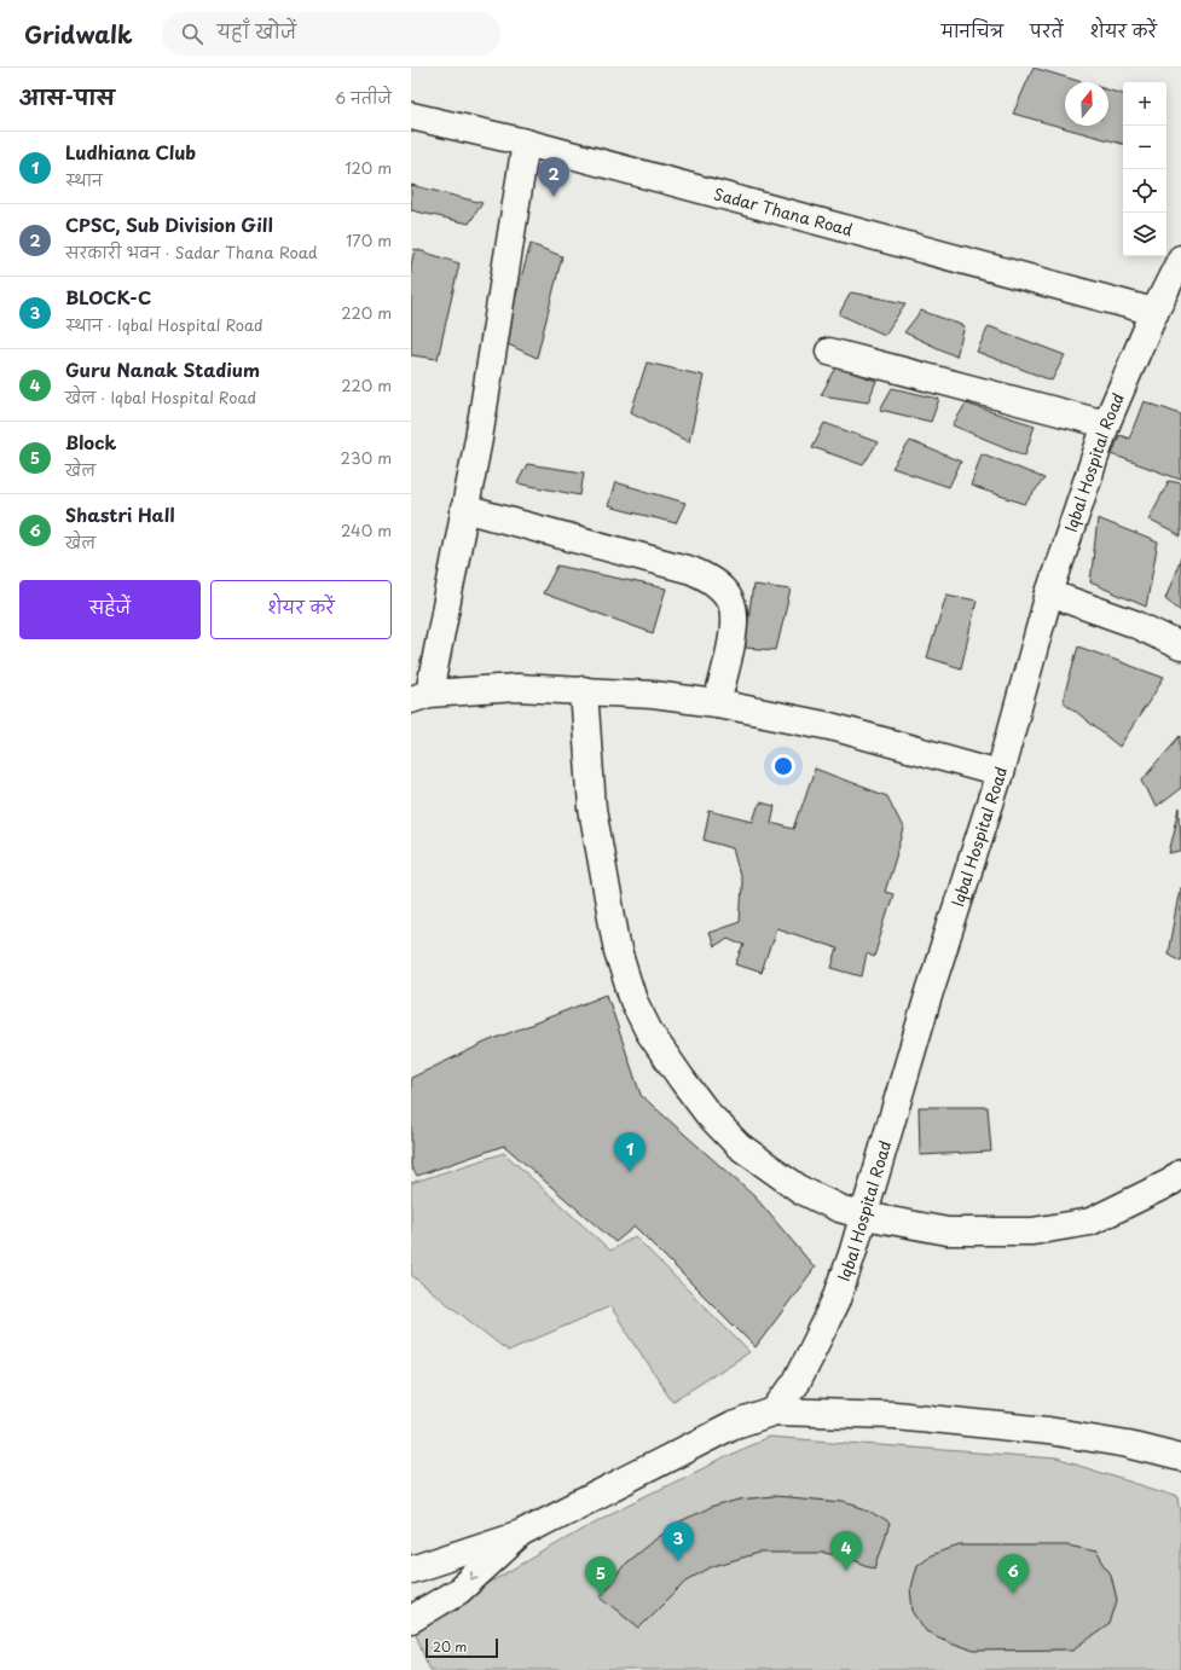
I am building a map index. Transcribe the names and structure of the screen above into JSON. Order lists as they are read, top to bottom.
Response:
{
  "streets": {
    "street": ["Sadar Thana Road", "Iqbal Hospital Road"]
  },
  "crossings": [
    ["Sadar Thana Road", "Iqbal Hospital Road"]
  ],
  "scale_bar": "20 m",
  "north": "top",
  "page": {
    "header": "Gridwalk",
    "search": "यहाँ खोजें",
    "nav": ["मानचित्र", "परतें", "शेयर करें"],
    "heading": ["आस-पास", "6 नतीजे"],
    "map_buttons": ["+", "−"],
    "list": [
      {
        "mark": "1",
        "name": "Ludhiana Club",
        "note": "स्थान",
        "value": "120 m"
      },
      {
        "mark": "2",
        "name": "CPSC, Sub Division Gill",
        "note": "सरकारी भवन · Sadar Thana Road",
        "value": "170 m"
      },
      {
        "mark": "3",
        "name": "BLOCK-C",
        "note": "स्थान · Iqbal Hospital Road",
        "value": "220 m"
      },
      {
        "mark": "4",
        "name": "Guru Nanak Stadium",
        "note": "खेल · Iqbal Hospital Road",
        "value": "220 m"
      },
      {
        "mark": "5",
        "name": "Block",
        "note": "खेल",
        "value": "230 m"
      },
      {
        "mark": "6",
        "name": "Shastri Hall",
        "note": "खेल",
        "value": "240 m"
      }
    ],
    "pins": [
      "2",
      "1",
      "3",
      "4",
      "6",
      "5"
    ],
    "buttons": ["सहेजें", "शेयर करें"],
    "scale": "20 m"
  }
}
